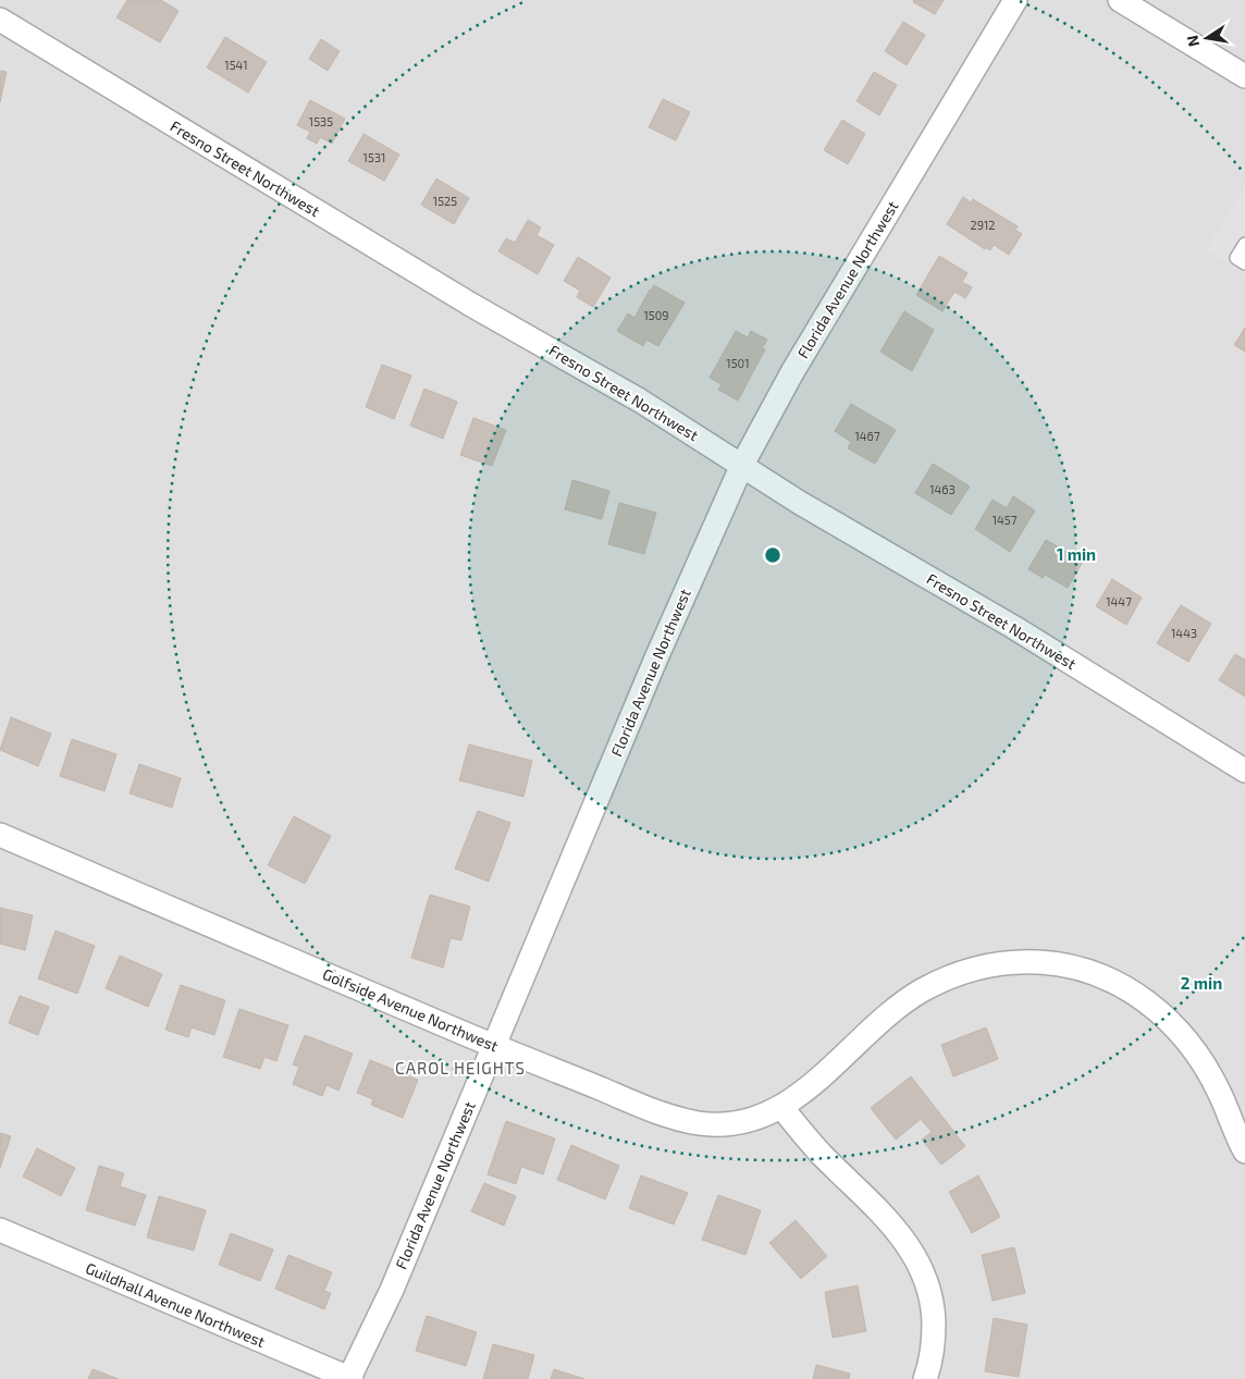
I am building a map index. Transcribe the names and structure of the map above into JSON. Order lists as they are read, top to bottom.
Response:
{
  "streets": {
    "street": [
      "Fresno Street Northwest",
      "Florida Avenue Northwest",
      "Golfside Avenue Northwest",
      "Guildhall Avenue Northwest"
    ]
  },
  "crossings": [
    ["Fresno Street Northwest", "Florida Avenue Northwest"],
    ["Florida Avenue Northwest", "Golfside Avenue Northwest"],
    ["Florida Avenue Northwest", "Guildhall Avenue Northwest"]
  ],
  "districts": ["CAROL HEIGHTS"],
  "house_numbers": [
    "1541",
    "1535",
    "1531",
    "1525",
    "2912",
    "1509",
    "1501",
    "1467",
    "1463",
    "1457",
    "1447",
    "1443"
  ],
  "north": "left",
  "rings": ["1 min", "2 min"]
}
